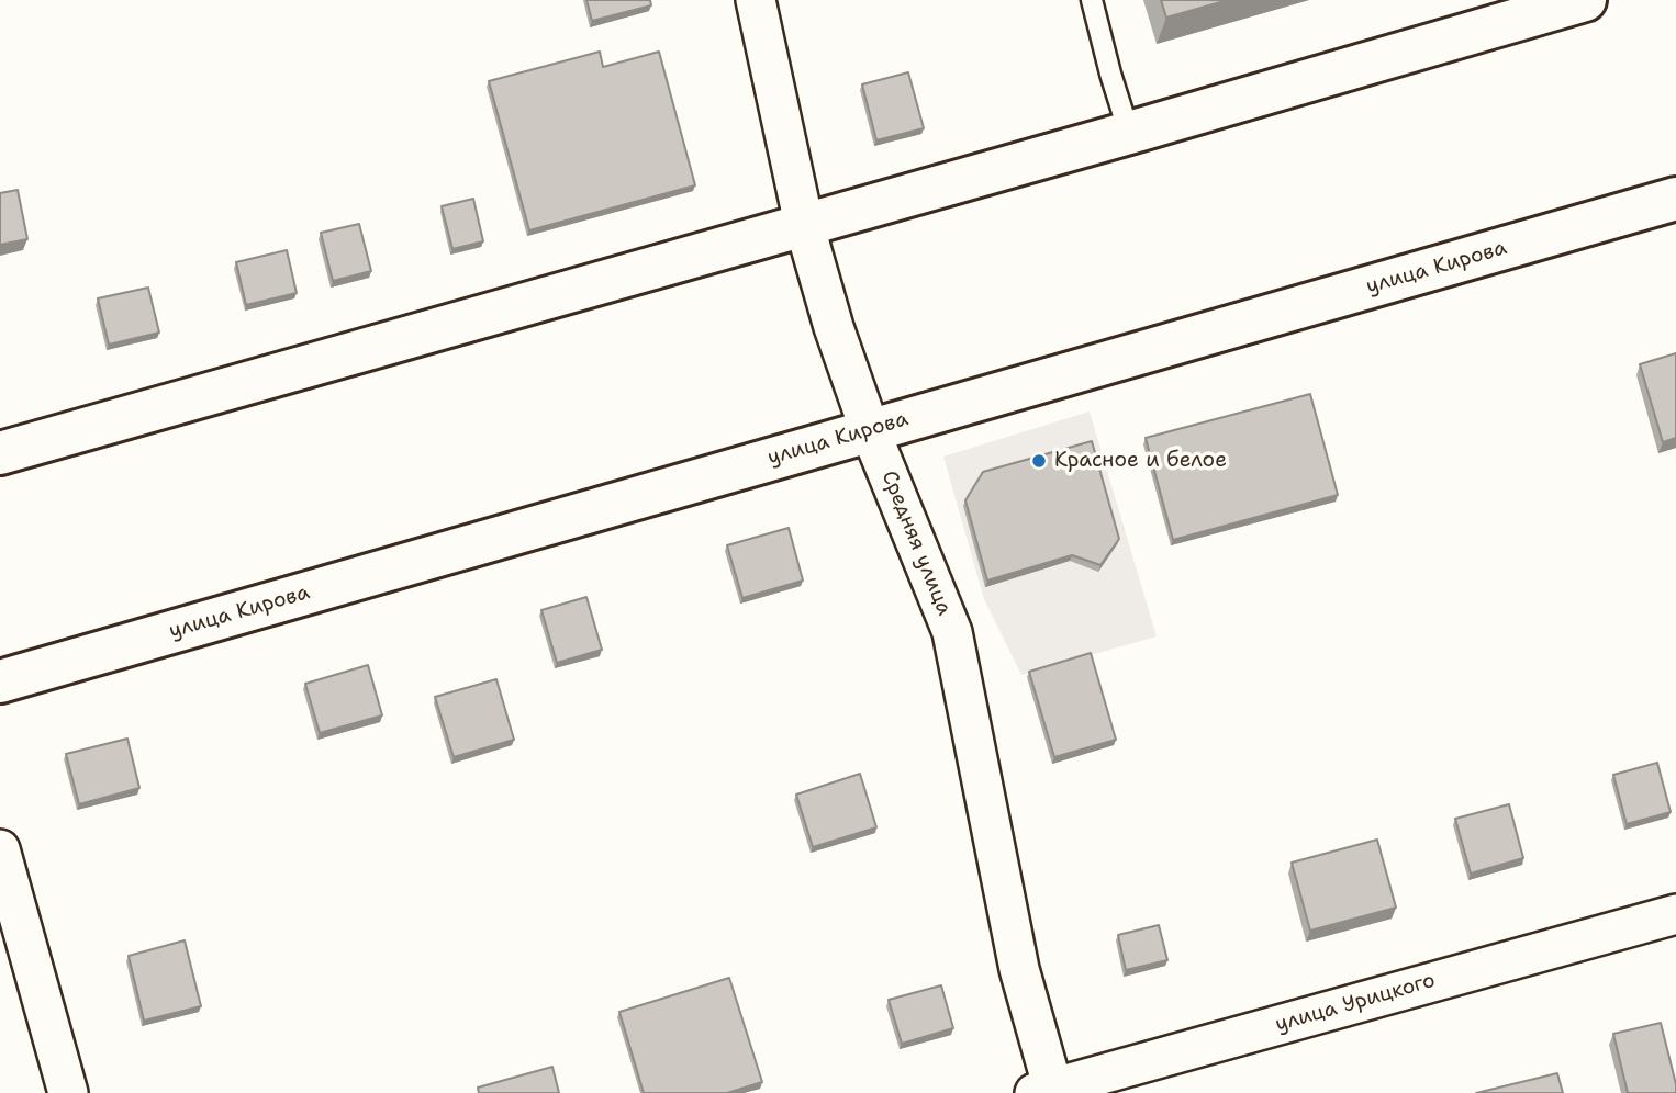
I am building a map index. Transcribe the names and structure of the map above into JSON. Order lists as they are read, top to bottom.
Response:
{
  "streets": {
    "main road": ["улица Кирова"],
    "street": ["Средняя улица", "улица Урицкого"]
  },
  "crossings": [
    ["улица Кирова", "Средняя улица"],
    ["Средняя улица", "улица Урицкого"]
  ],
  "places": ["Красное и белое"]
}
